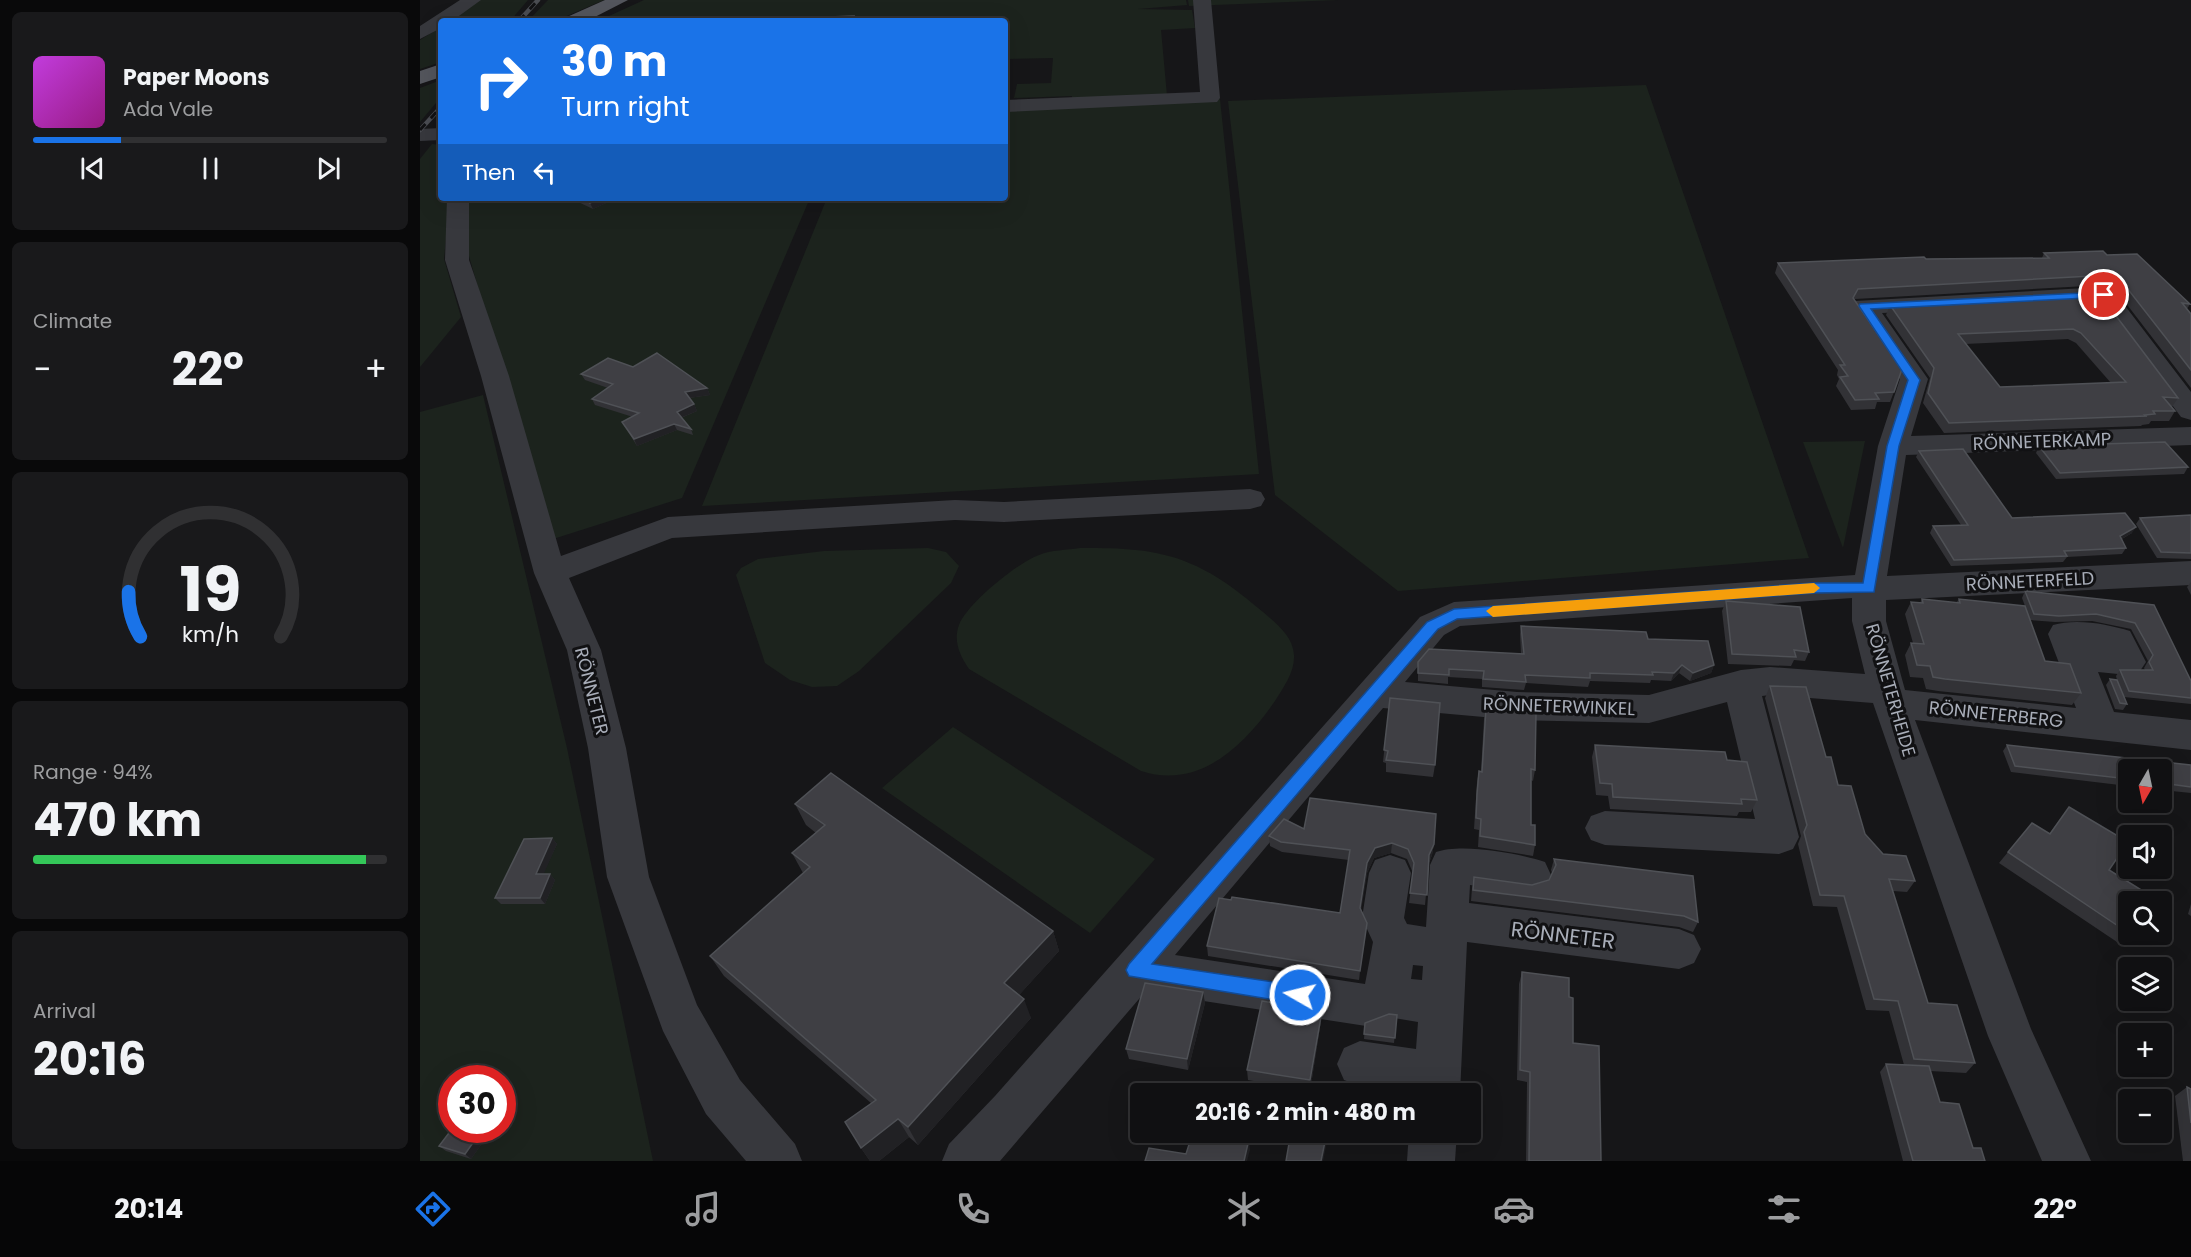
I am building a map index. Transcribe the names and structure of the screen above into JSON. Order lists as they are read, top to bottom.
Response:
{
  "streets": {
    "street": [
      "RÖNNETERKAMP",
      "RÖNNETERFELD",
      "RÖNNETERHEIDE",
      "RÖNNETER",
      "RÖNNETERWINKEL",
      "RÖNNETERBERG"
    ]
  },
  "crossings": [
    ["RÖNNETERKAMP", "RÖNNETERHEIDE"],
    ["RÖNNETERFELD", "RÖNNETERHEIDE"],
    ["RÖNNETERFELD", "RÖNNETERWINKEL"],
    ["RÖNNETERHEIDE", "RÖNNETERWINKEL"],
    ["RÖNNETERHEIDE", "RÖNNETERBERG"],
    ["RÖNNETERWINKEL", "RÖNNETERBERG"]
  ],
  "north": "bottom",
  "page": {
    "turn": ["30 m", "Turn right"],
    "song": ["Paper Moons", "Ada Vale"],
    "then": "Then",
    "tile": [
      "Climate",
      ["Range · 94%", "470 km"],
      ["Arrival", "20:16"]
    ],
    "heat": ["−", "22°", "+"],
    "map_buttons": ["+", "−"],
    "limit": "30",
    "trip": "20:16 · 2 min · 480 m",
    "tabs": ["20:14", "22°"],
    "gauge": ["19", "km/h"]
  }
}
